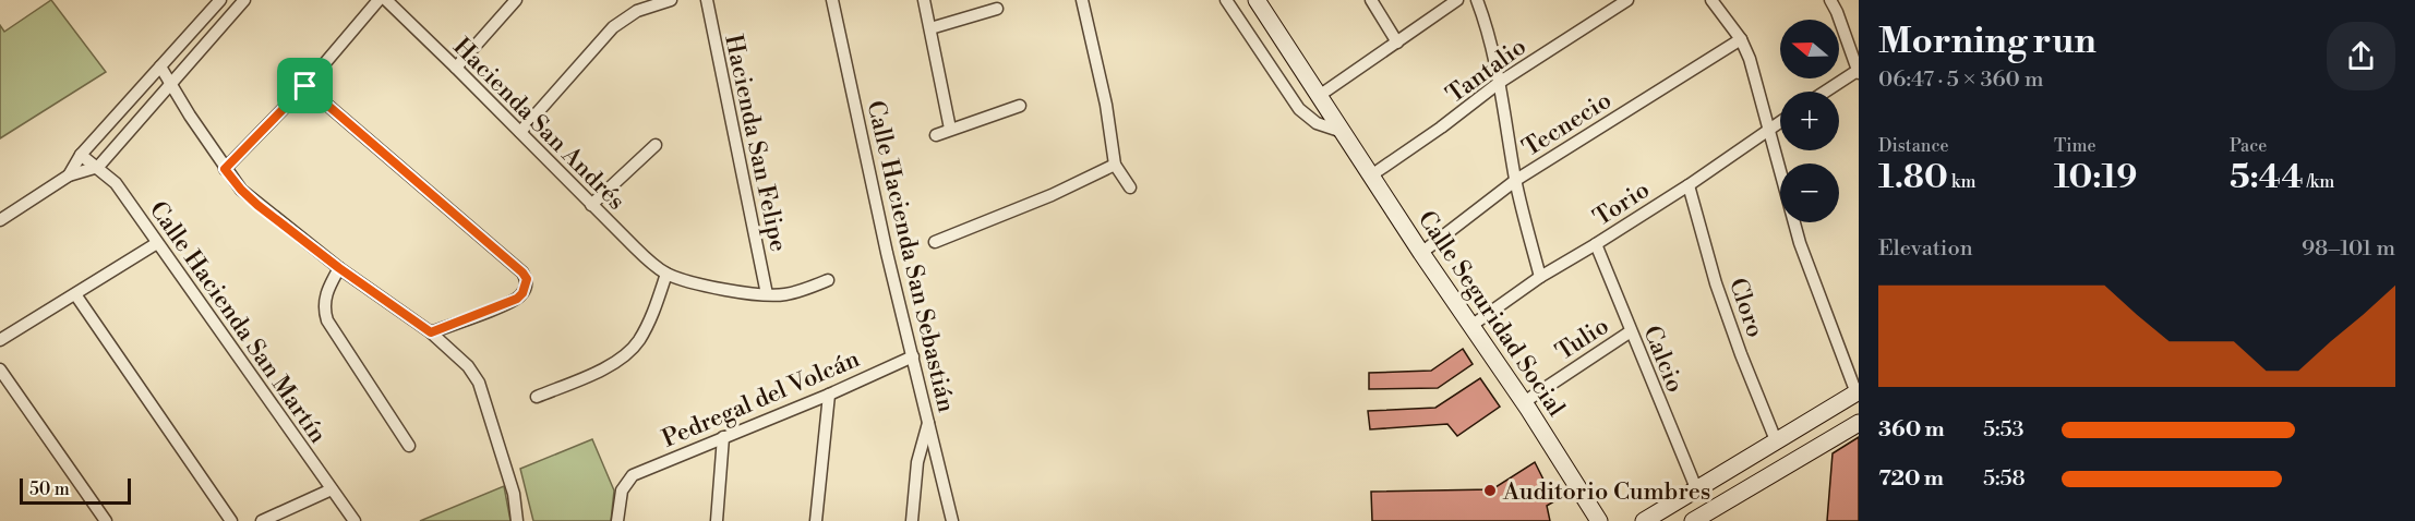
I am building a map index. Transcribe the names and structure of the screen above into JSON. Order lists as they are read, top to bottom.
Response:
{
  "streets": {
    "street": [
      "Tantalio",
      "Hacienda San Andrés",
      "Tecnecio",
      "Hacienda San Felipe",
      "Torio",
      "Calle Hacienda San Sebastián",
      "Cloro",
      "Calle Seguridad Social",
      "Calle Hacienda San Martín",
      "Tulio",
      "Calcio",
      "Pedregal del Volcán"
    ]
  },
  "crossings": [
    ["Tantalio", "Calle Seguridad Social"],
    ["Tecnecio", "Calle Seguridad Social"],
    ["Torio", "Cloro"],
    ["Torio", "Calle Seguridad Social"],
    ["Torio", "Calcio"],
    ["Calle Hacienda San Sebastián", "Pedregal del Volcán"],
    ["Calle Seguridad Social", "Tulio"],
    ["Tulio", "Calcio"]
  ],
  "places": ["Auditorio Cumbres"],
  "scale_bar": "50 m",
  "north": "left",
  "page": {
    "heading": ["Morning run", "06:47 · 5 × 360 m"],
    "map_buttons": ["+", "−"],
    "stats": [
      ["Distance", "1.80 km"],
      ["Time", "10:19"],
      ["Pace", "5:44 /km"]
    ],
    "chart": ["Elevation", "98–101 m"],
    "list": [
      {
        "name": "360 m",
        "note": "5:53"
      },
      {
        "name": "720 m",
        "note": "5:58"
      }
    ],
    "scale": "50 m"
  }
}
